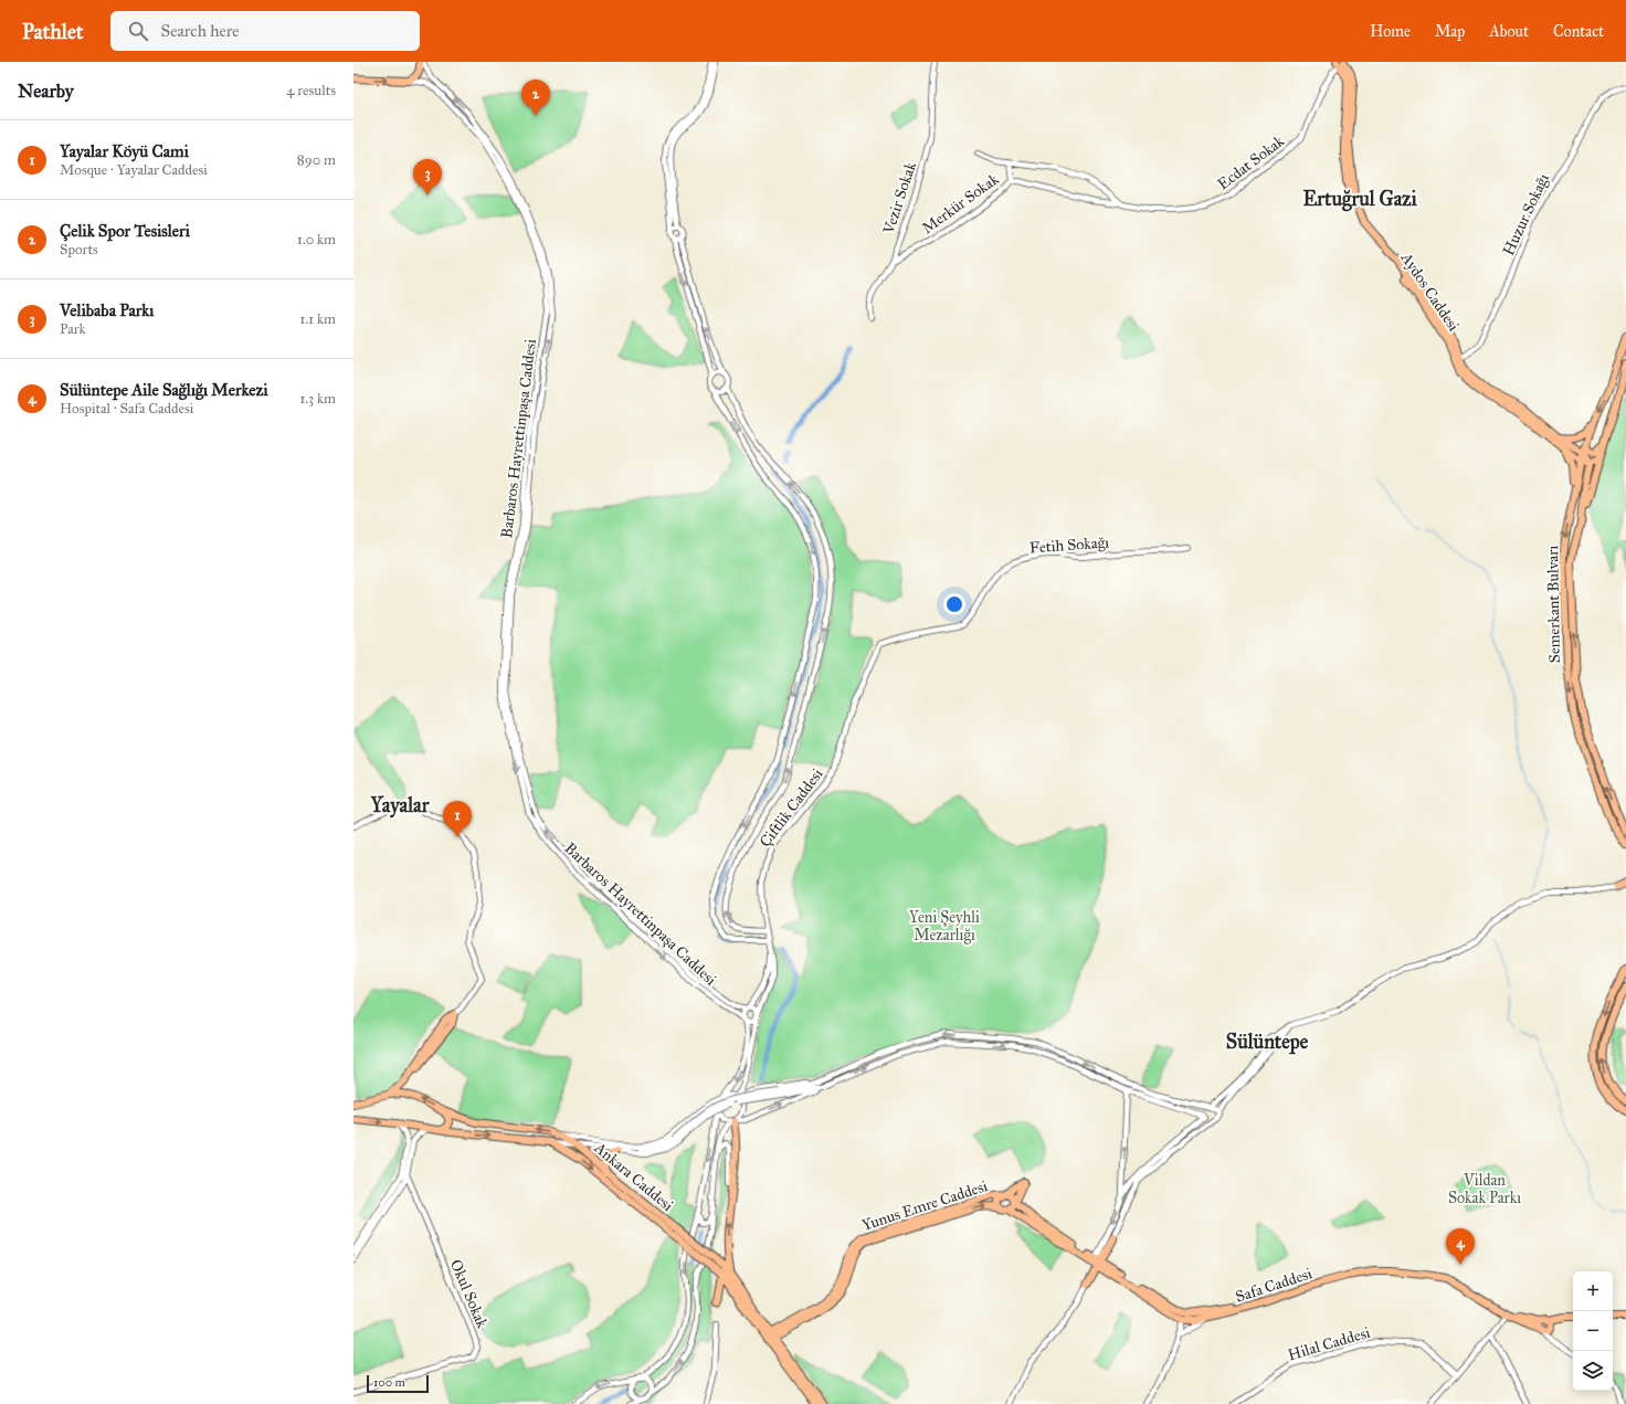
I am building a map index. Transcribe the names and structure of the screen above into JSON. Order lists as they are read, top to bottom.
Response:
{
  "streets": {
    "main road": [
      "Aydos Caddesi",
      "Semerkant Bulvarı",
      "Ankara Caddesi",
      "Yunus Emre Caddesi",
      "Safa Caddesi"
    ],
    "street": [
      "Ecdat Sokak",
      "Vezir Sokak",
      "Merkür Sokak",
      "Huzur Sokağı",
      "Barbaros Hayrettinpaşa Caddesi",
      "Fetih Sokağı",
      "Çiftlik Caddesi",
      "Okul Sokak",
      "Hilal Caddesi"
    ]
  },
  "crossings": [
    ["Ecdat Sokak", "Merkür Sokak"],
    ["Ecdat Sokak", "Aydos Caddesi"],
    ["Vezir Sokak", "Merkür Sokak"],
    ["Huzur Sokağı", "Aydos Caddesi"],
    ["Aydos Caddesi", "Semerkant Bulvarı"],
    ["Barbaros Hayrettinpaşa Caddesi", "Çiftlik Caddesi"],
    ["Fetih Sokağı", "Çiftlik Caddesi"],
    ["Ankara Caddesi", "Yunus Emre Caddesi"],
    ["Yunus Emre Caddesi", "Safa Caddesi"]
  ],
  "districts": ["Ertuğrul Gazi", "Yayalar", "Sülüntepe"],
  "parks": ["Yeni Şeyhli Mezarlığı", "Vildan Sokak Parkı"],
  "scale_bar": "100 m",
  "page": {
    "header": "Pathlet",
    "search": "Search here",
    "nav": [
      "Home",
      "Map",
      "About",
      "Contact"
    ],
    "heading": ["Nearby", "4 results"],
    "pins": [
      "2",
      "3",
      "1",
      "4"
    ],
    "list": [
      {
        "mark": "1",
        "name": "Yayalar Köyü Cami",
        "note": "Mosque · Yayalar Caddesi",
        "value": "890 m"
      },
      {
        "mark": "2",
        "name": "Çelik Spor Tesisleri",
        "note": "Sports",
        "value": "1.0 km"
      },
      {
        "mark": "3",
        "name": "Velibaba Parkı",
        "note": "Park",
        "value": "1.1 km"
      },
      {
        "mark": "4",
        "name": "Sülüntepe Aile Sağlığı Merkezi",
        "note": "Hospital · Safa Caddesi",
        "value": "1.3 km"
      }
    ],
    "map_buttons": ["+", "−"],
    "scale": "100 m"
  }
}
